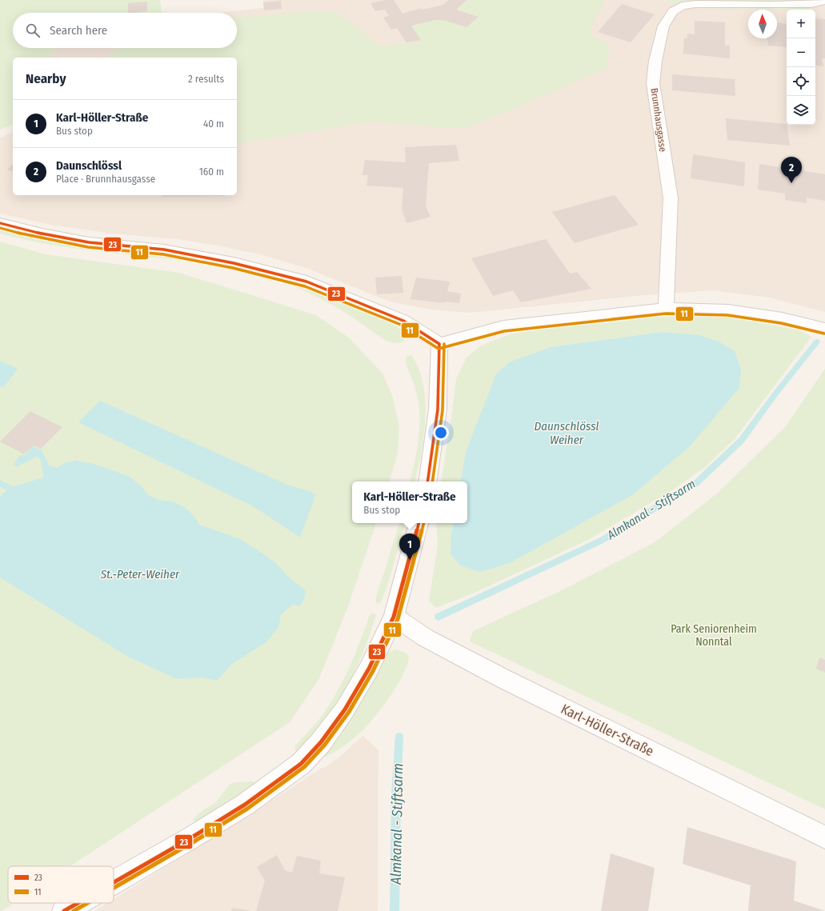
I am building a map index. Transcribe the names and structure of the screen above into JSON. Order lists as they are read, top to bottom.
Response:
{
  "streets": {
    "street": ["Brunnhausgasse", "Karl-Höller-Straße"]
  },
  "water": ["Daunschlössl Weiher", "Almkanal - Stiftsarm", "St.-Peter-Weiher"],
  "parks": ["Park Seniorenheim Nonntal"],
  "lines": ["transit line 23", "transit line 11"],
  "legend": ["23", "11"],
  "north": "top",
  "page": {
    "map_buttons": ["+", "−"],
    "search": "Search here",
    "heading": ["Nearby", "2 results"],
    "list": [
      {
        "mark": "1",
        "name": "Karl-Höller-Straße",
        "note": "Bus stop",
        "value": "40 m"
      },
      {
        "mark": "2",
        "name": "Daunschlössl",
        "note": "Place · Brunnhausgasse",
        "value": "160 m"
      }
    ],
    "pins": ["2", "1"],
    "popup": ["Karl-Höller-Straße", "Bus stop"]
  }
}
